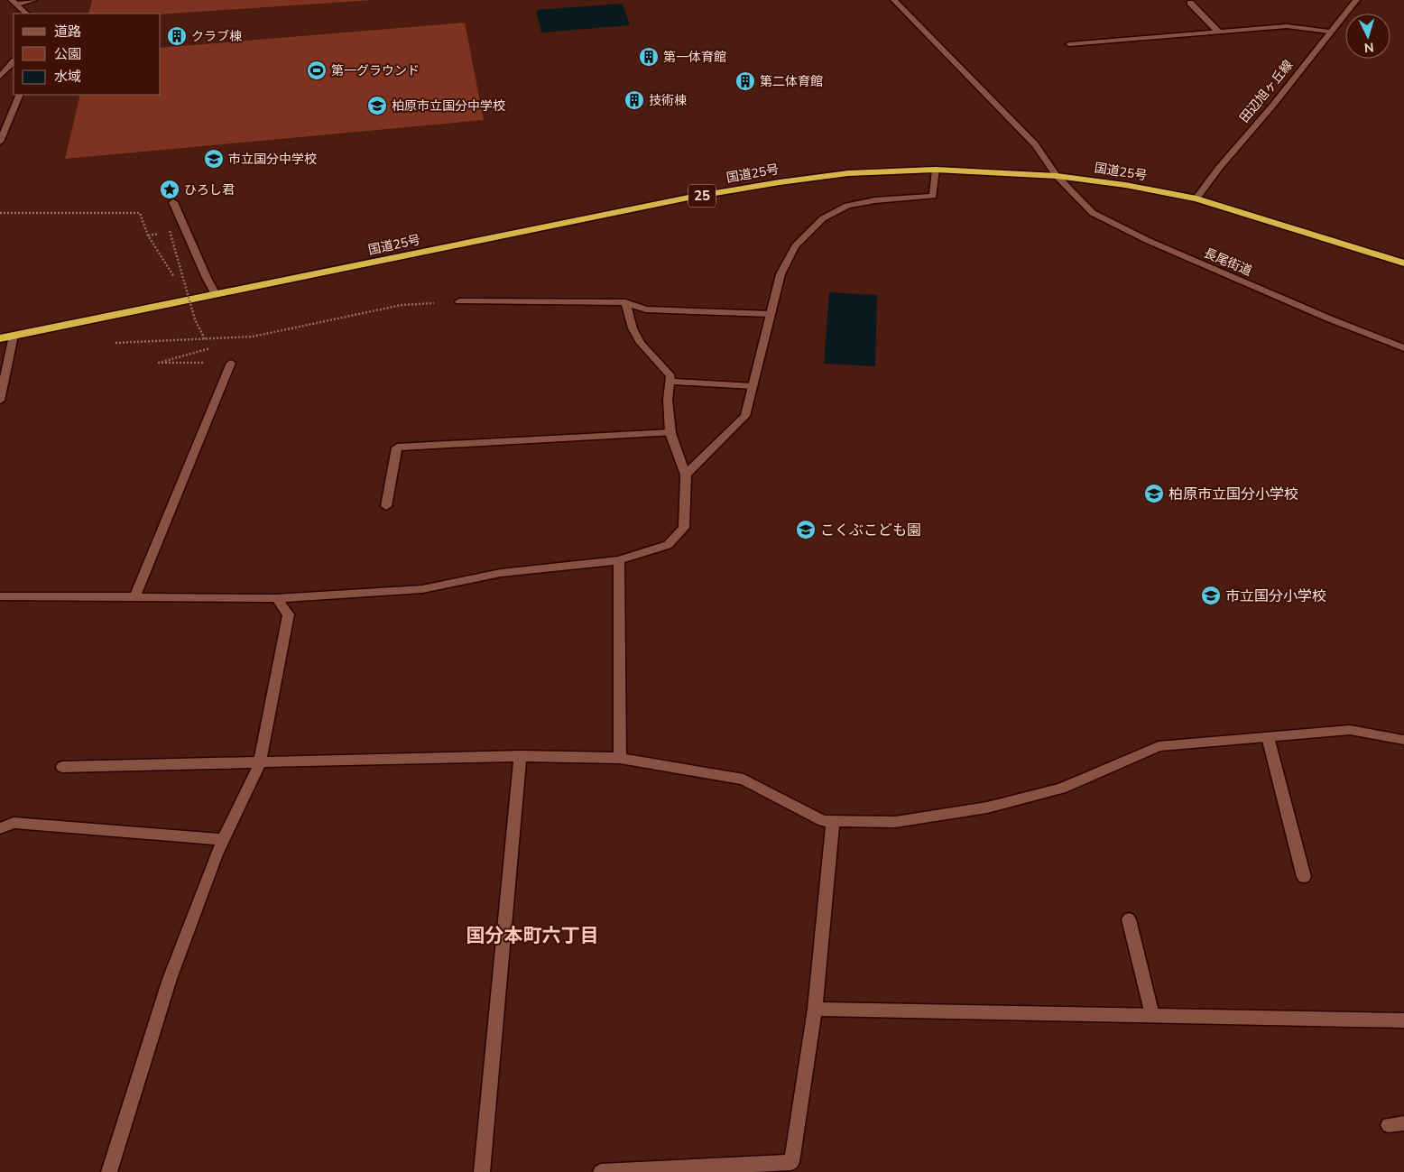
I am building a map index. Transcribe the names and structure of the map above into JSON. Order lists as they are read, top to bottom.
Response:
{
  "streets": {
    "highway": ["国道25号", "25"],
    "street": ["田辺旭ヶ丘線", "長尾街道"]
  },
  "crossings": [
    ["田辺旭ヶ丘線", "国道25号"],
    ["国道25号", "長尾街道"]
  ],
  "districts": ["国分本町六丁目"],
  "places": {
    "building": [
      "クラブ棟",
      "第一体育館",
      "第二体育館",
      "技術棟"
    ],
    "sports": ["第一グラウンド"],
    "school or university": [
      "柏原市立国分中学校",
      "市立国分中学校",
      "柏原市立国分小学校",
      "こくぶこども園",
      "市立国分小学校"
    ],
    "place": ["ひろし君"]
  },
  "legend": ["道路", "公園", "水域"],
  "north": "bottom"
}
